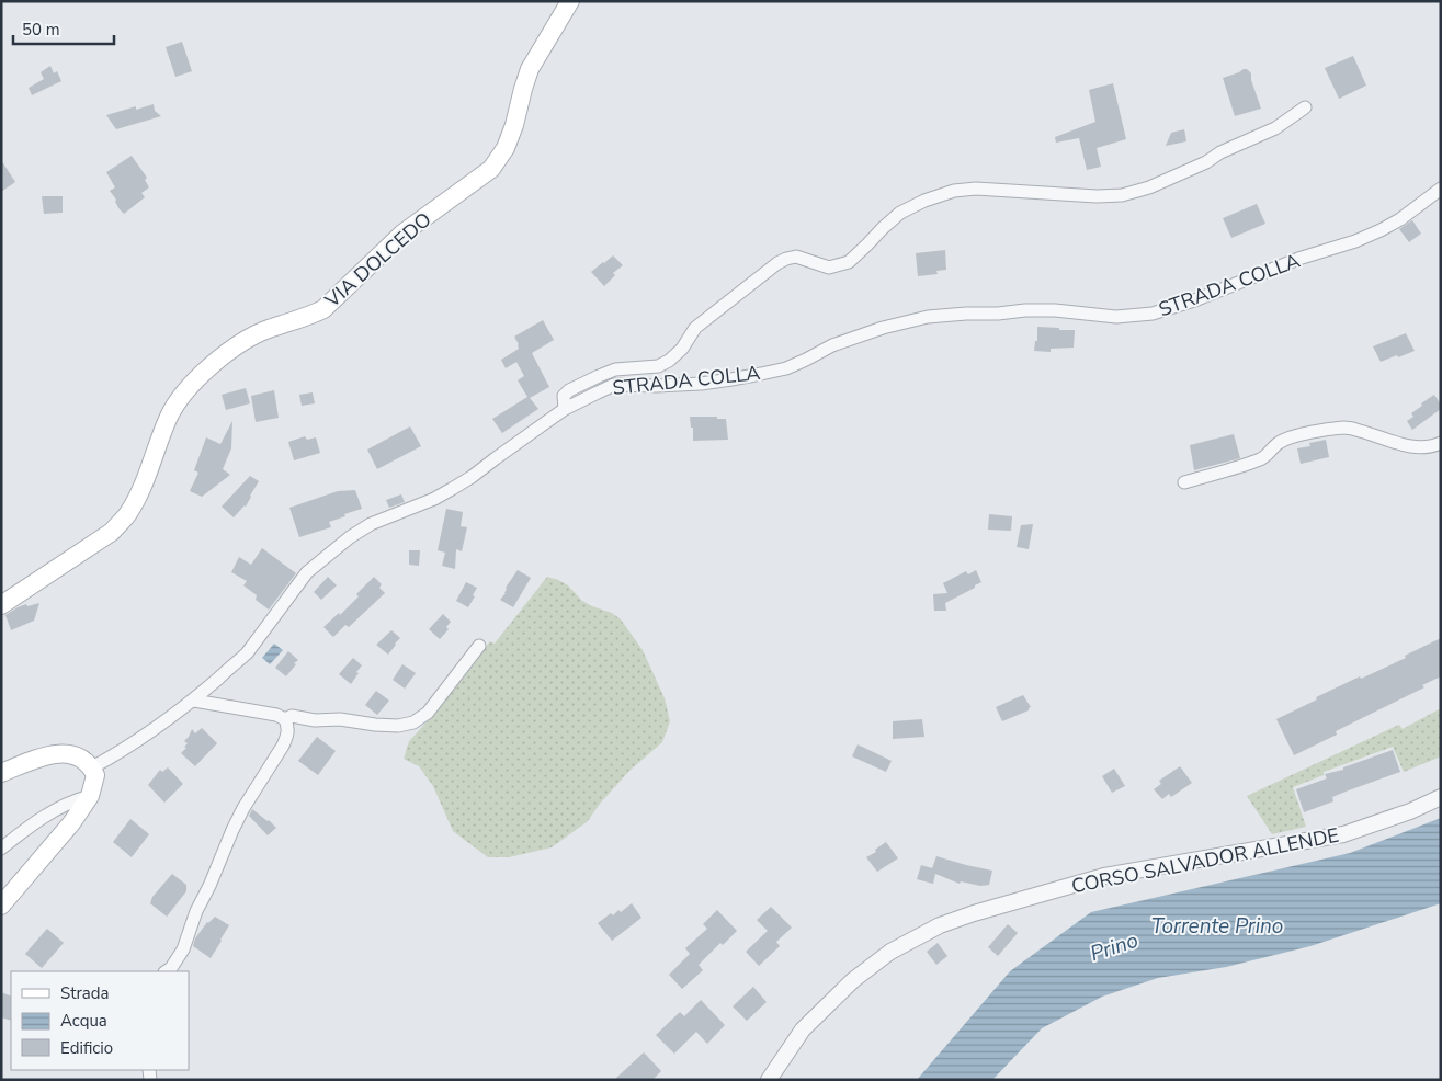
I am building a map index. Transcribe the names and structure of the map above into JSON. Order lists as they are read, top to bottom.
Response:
{
  "streets": {
    "main road": ["VIA DOLCEDO"],
    "street": ["STRADA COLLA", "CORSO SALVADOR ALLENDE"]
  },
  "water": ["Torrente Prino", "Prino"],
  "legend": ["Strada", "Acqua", "Edificio"],
  "scale_bar": "50 m"
}
